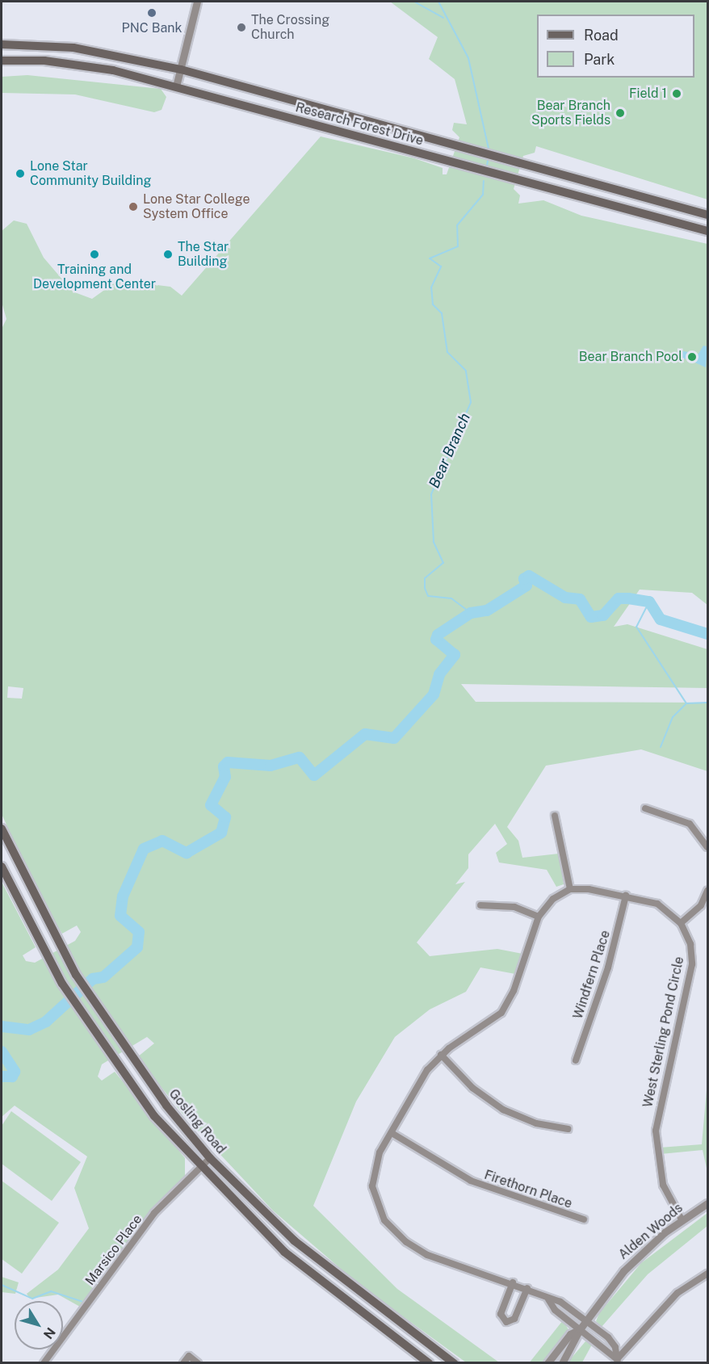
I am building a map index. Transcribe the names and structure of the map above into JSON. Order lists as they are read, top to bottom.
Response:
{
  "streets": {
    "main road": ["Research Forest Drive", "Gosling Road"],
    "street": [
      "Windfern Place",
      "West Sterling Pond Circle",
      "Firethorn Place",
      "Alden Woods",
      "Marsico Place"
    ]
  },
  "crossings": [
    ["Windfern Place", "West Sterling Pond Circle"],
    ["West Sterling Pond Circle", "Alden Woods"],
    ["Gosling Road", "Marsico Place"]
  ],
  "water": ["Bear Branch"],
  "places": [
    "PNC Bank",
    "The Crossing Church",
    "Field 1",
    "Bear Branch Sports Fields",
    "Lone Star Community Building",
    "Lone Star College System Office",
    "Training and Development Center",
    "The Star Building",
    "Bear Branch Pool"
  ],
  "legend": ["Road", "Park"],
  "north": "bottom right"
}
